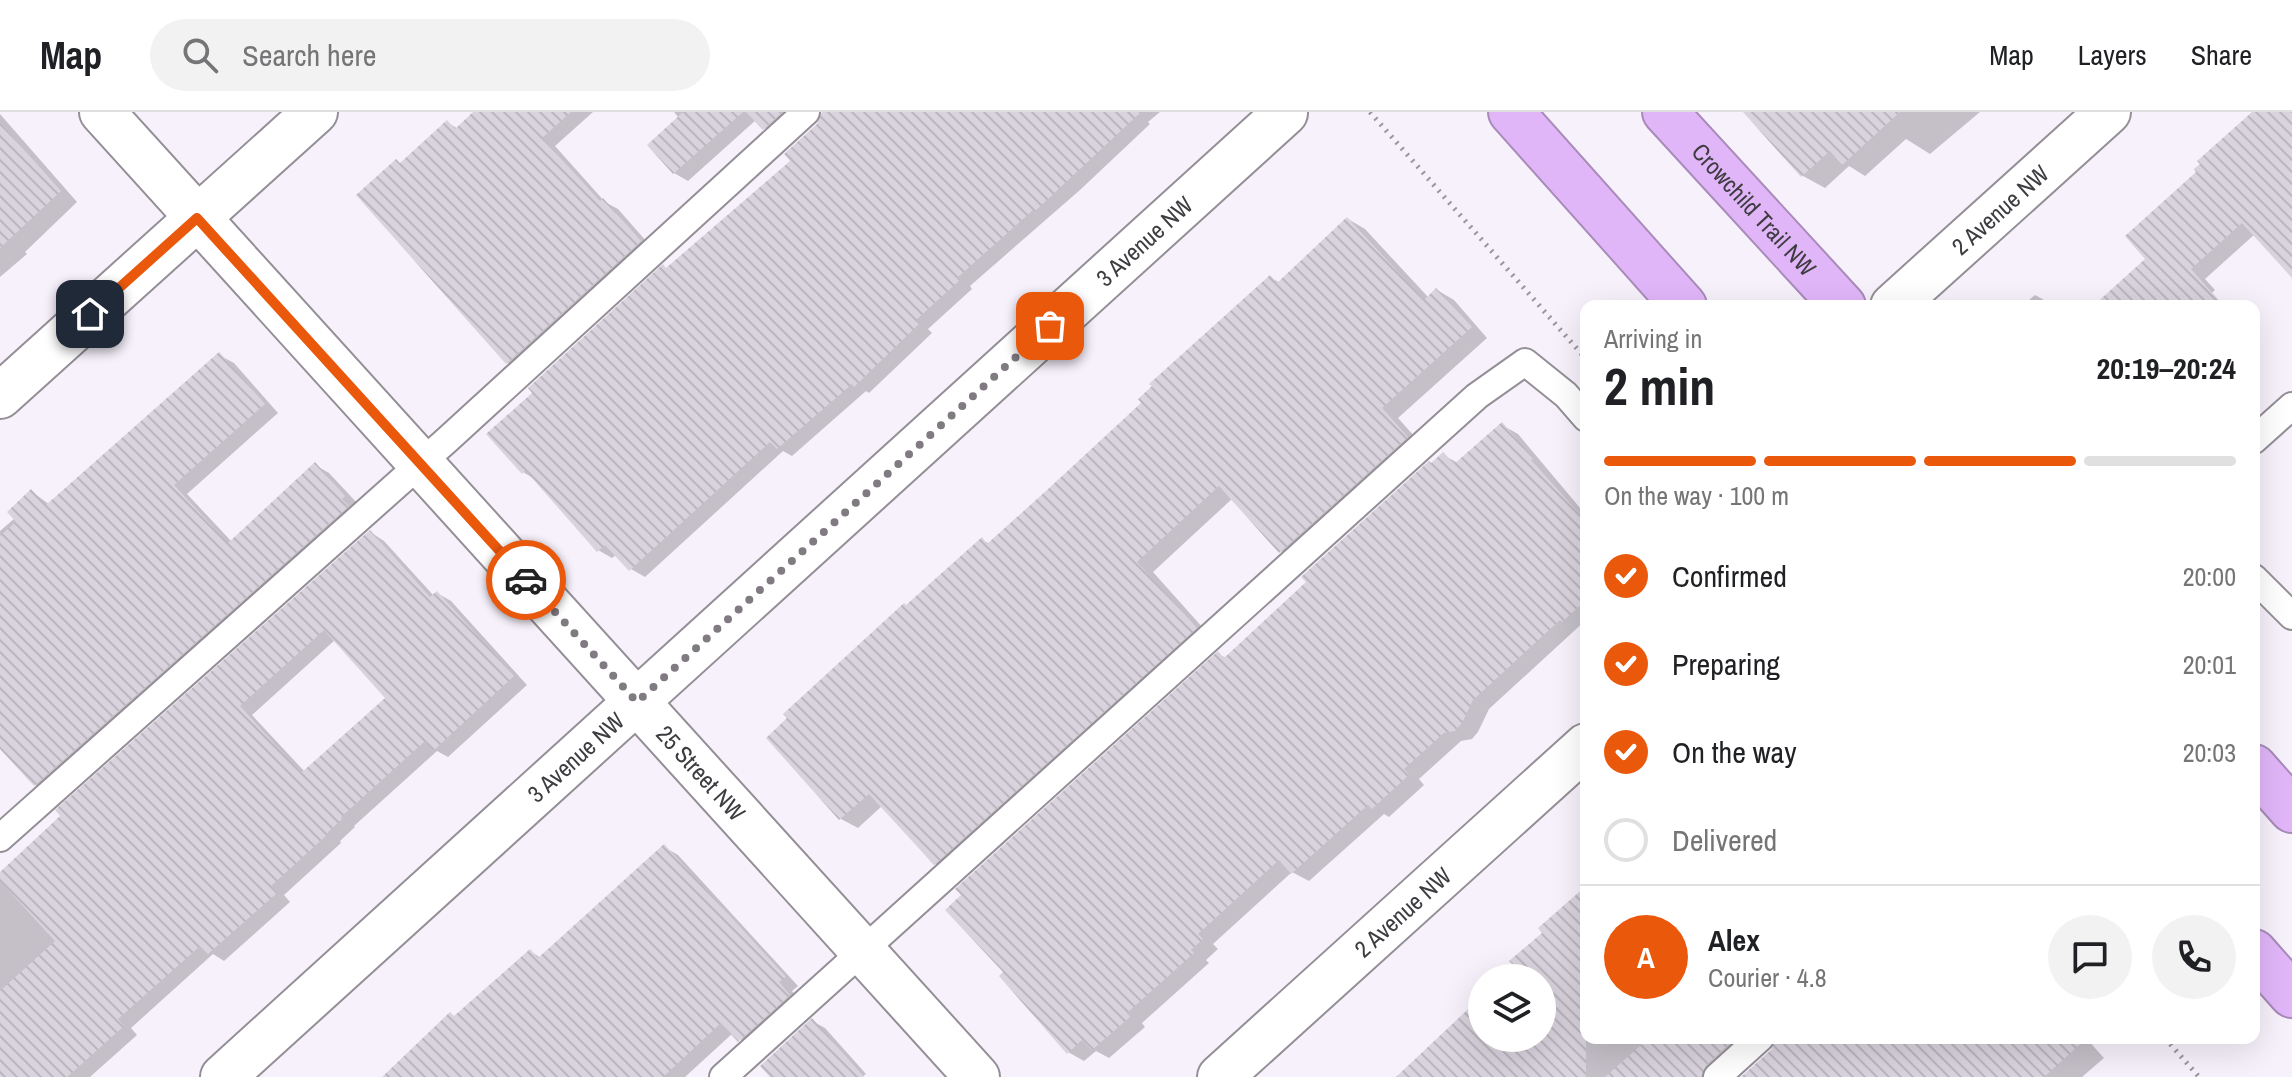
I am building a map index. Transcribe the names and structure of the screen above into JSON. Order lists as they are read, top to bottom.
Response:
{
  "streets": {
    "highway": ["Crowchild Trail NW"],
    "street": ["2 Avenue NW", "3 Avenue NW", "25 Street NW"]
  },
  "crossings": [
    ["3 Avenue NW", "25 Street NW"]
  ],
  "page": {
    "header": "Map",
    "search": "Search here",
    "nav": ["Map", "Layers", "Share"],
    "heading": ["2 min", "Arriving in", "20:19–20:24"],
    "panel": ["Alex", "Courier · 4.8"],
    "bar": "On the way · 100 m",
    "list": [
      ["Confirmed", "20:00"],
      ["Preparing", "20:01"],
      ["On the way", "20:03"],
      "Delivered"
    ],
    "round": "A"
  }
}
